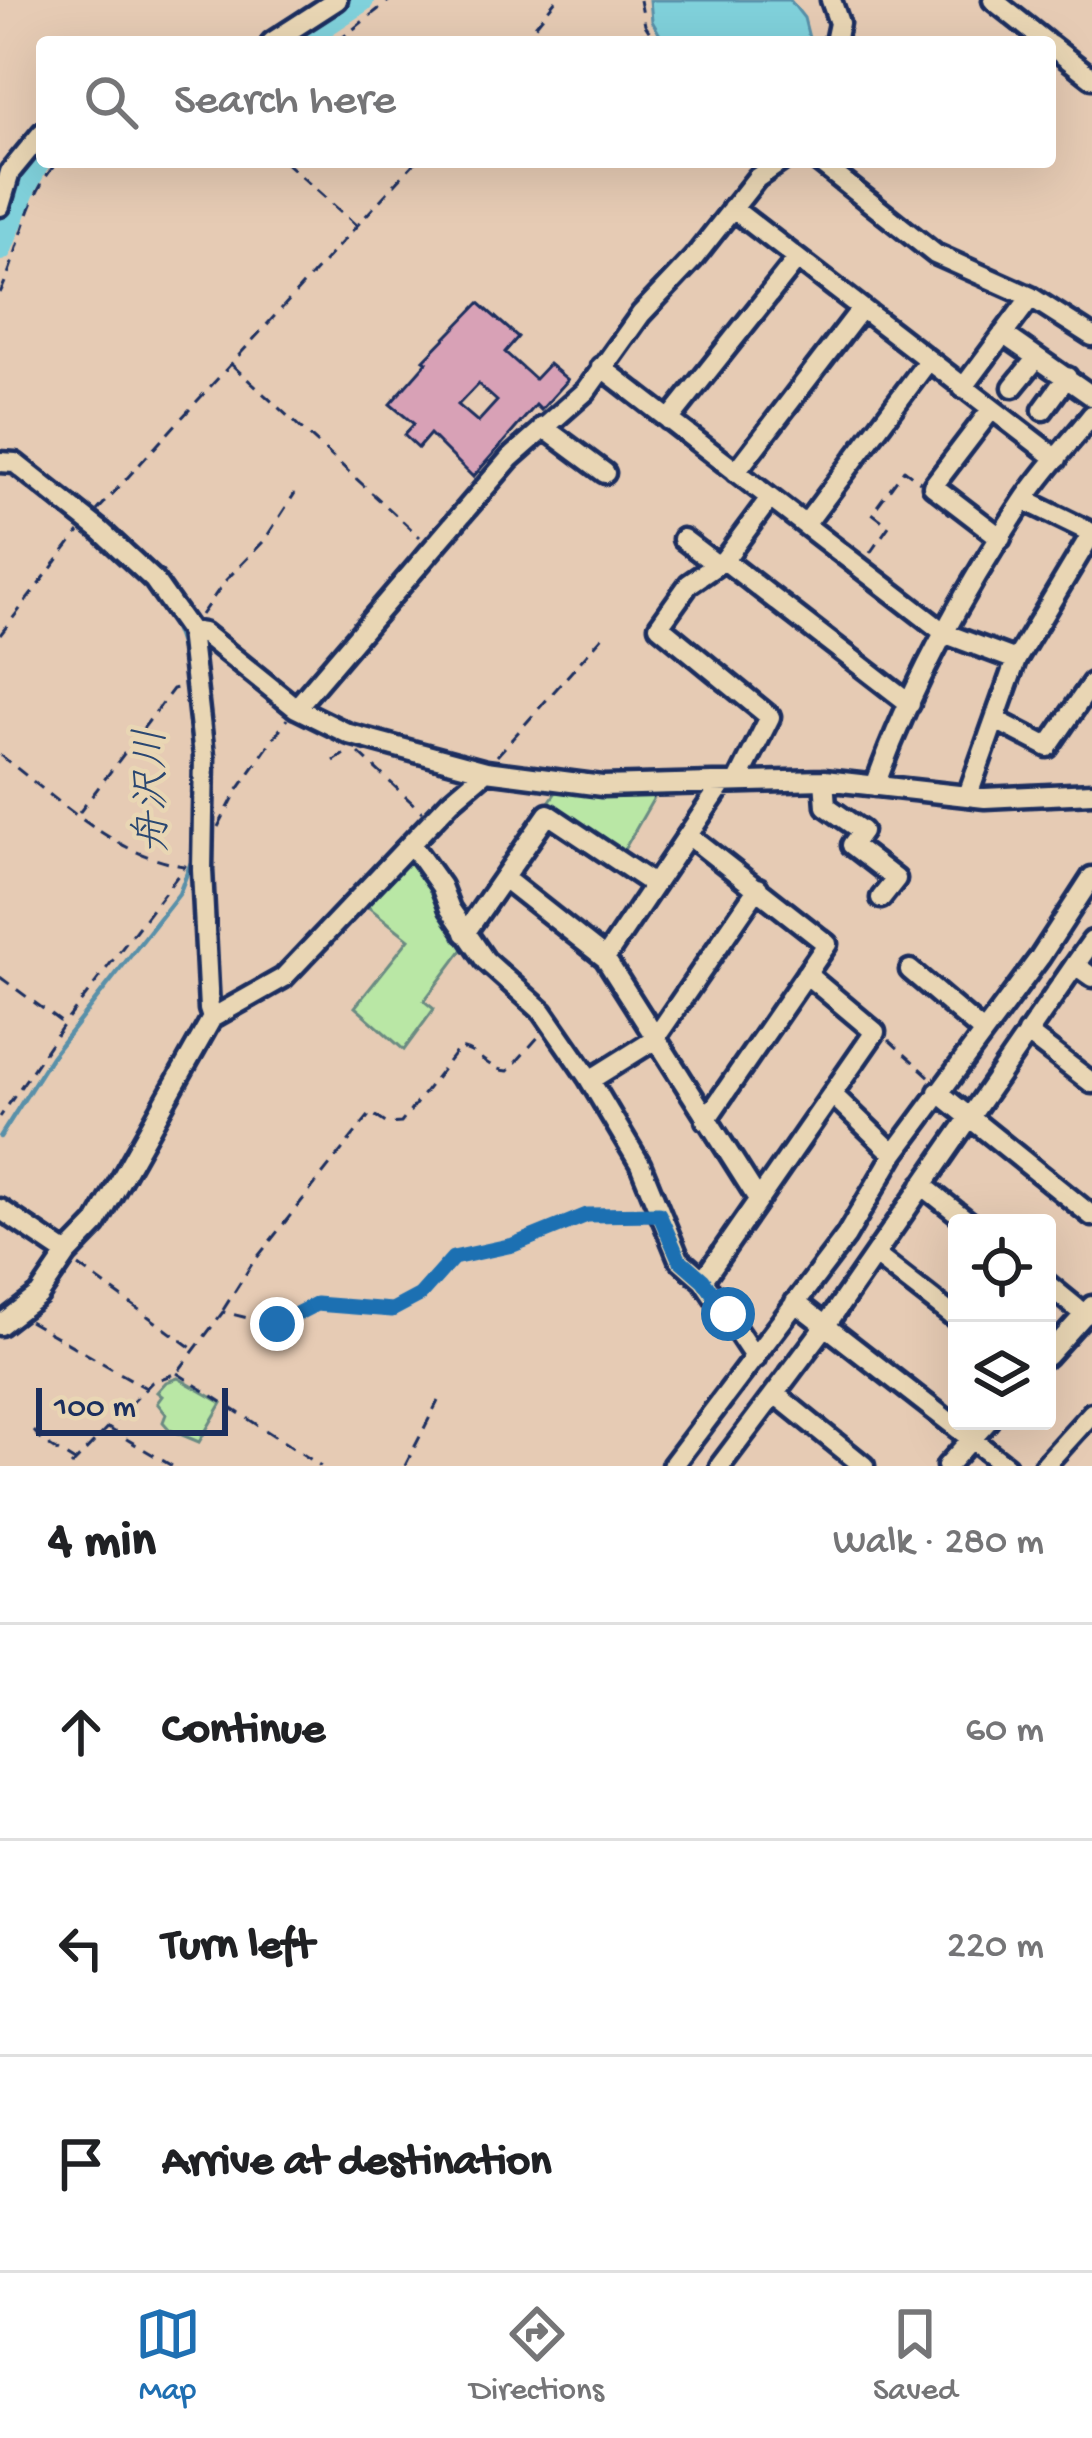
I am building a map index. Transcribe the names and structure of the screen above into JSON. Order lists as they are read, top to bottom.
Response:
{
  "water": ["舟沢川"],
  "scale_bar": "100 m",
  "page": {
    "search": "Search here",
    "scale": "100 m",
    "heading": ["4 min", "Walk · 280 m"],
    "list": [
      ["Continue", "60 m"],
      ["Turn left", "220 m"],
      "Arrive at destination"
    ],
    "nav": ["Map", "Directions", "Saved"]
  }
}
